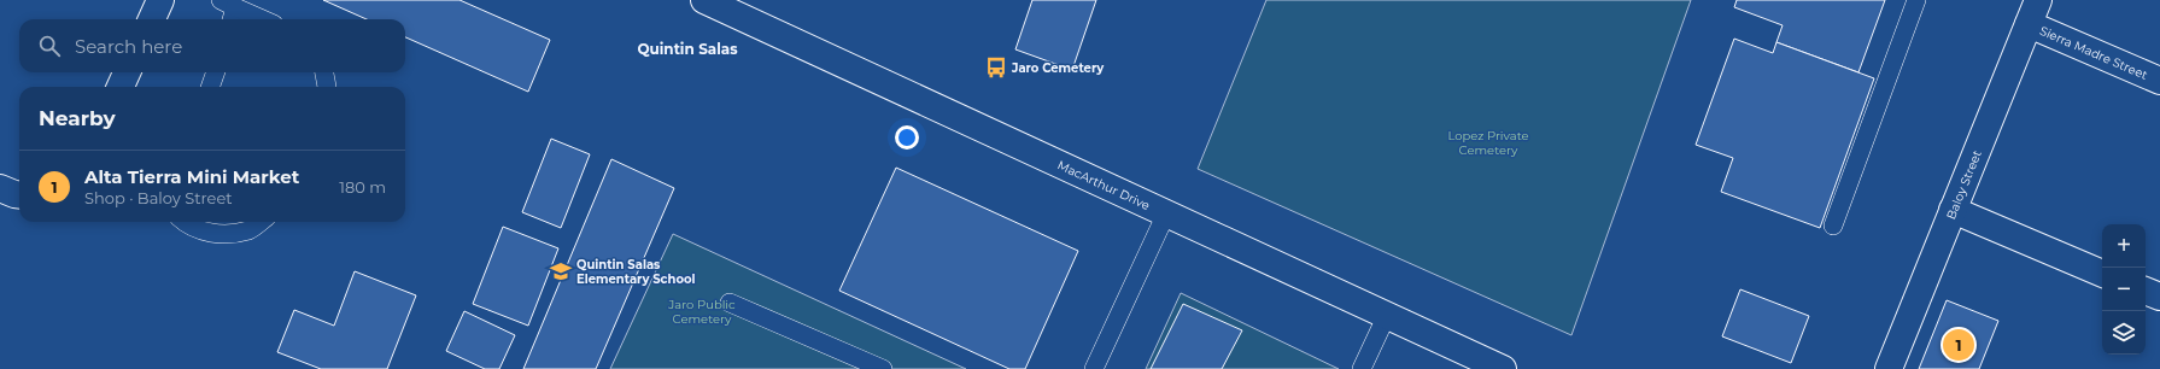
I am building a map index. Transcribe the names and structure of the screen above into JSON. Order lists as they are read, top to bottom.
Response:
{
  "streets": {
    "main road": ["Sierra Madre Street", "MacArthur Drive", "Baloy Street"]
  },
  "crossings": [
    ["Sierra Madre Street", "Baloy Street"]
  ],
  "districts": ["Quintin Salas"],
  "parks": ["Lopez Private Cemetery", "Jaro Public Cemetery"],
  "places": {
    "bus stop": ["Jaro Cemetery"],
    "school or university": ["Quintin Salas Elementary School"]
  },
  "page": {
    "search": "Search here",
    "heading": "Nearby",
    "list": [
      {
        "mark": "1",
        "name": "Alta Tierra Mini Market",
        "note": "Shop · Baloy Street",
        "value": "180 m"
      }
    ],
    "map_buttons": ["+", "−"],
    "pins": "1"
  }
}
